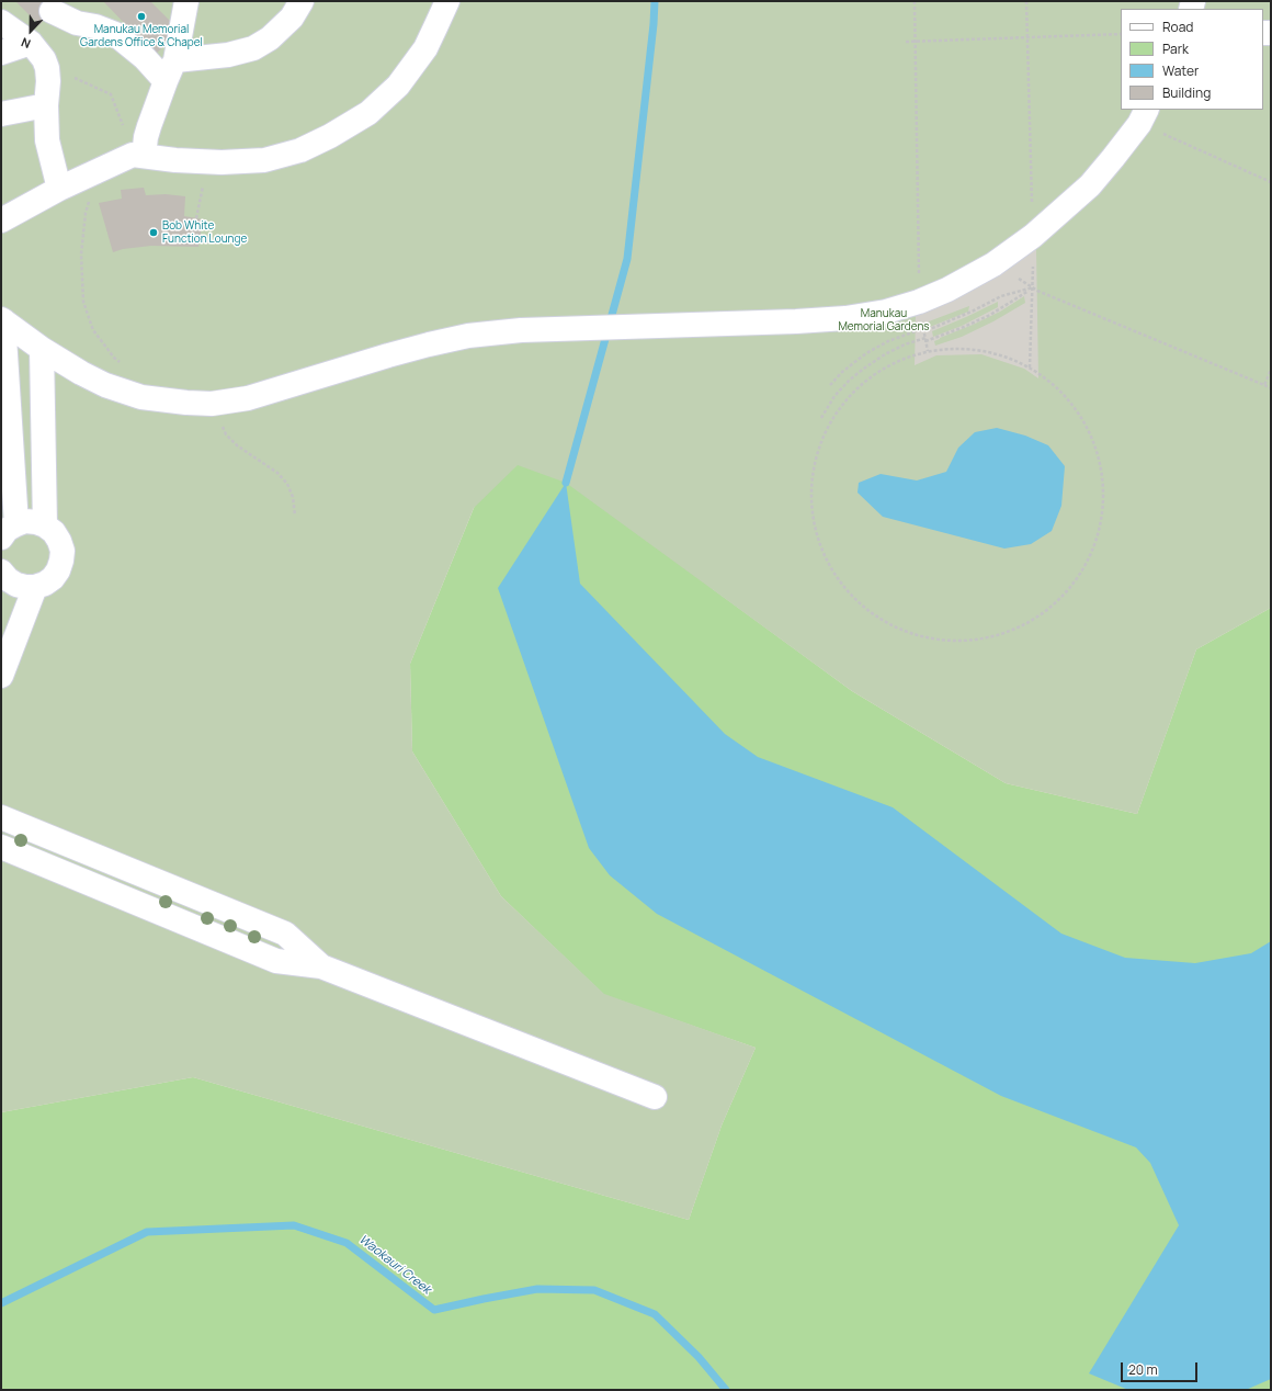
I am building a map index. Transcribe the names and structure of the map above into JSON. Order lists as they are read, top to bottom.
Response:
{
  "water": ["Waokauri Creek"],
  "parks": ["Manukau Memorial Gardens"],
  "places": ["Manukau Memorial Gardens Office & Chapel", "Bob White Function Lounge"],
  "legend": [
    "Road",
    "Park",
    "Water",
    "Building"
  ],
  "scale_bar": "20 m",
  "north": "bottom"
}
